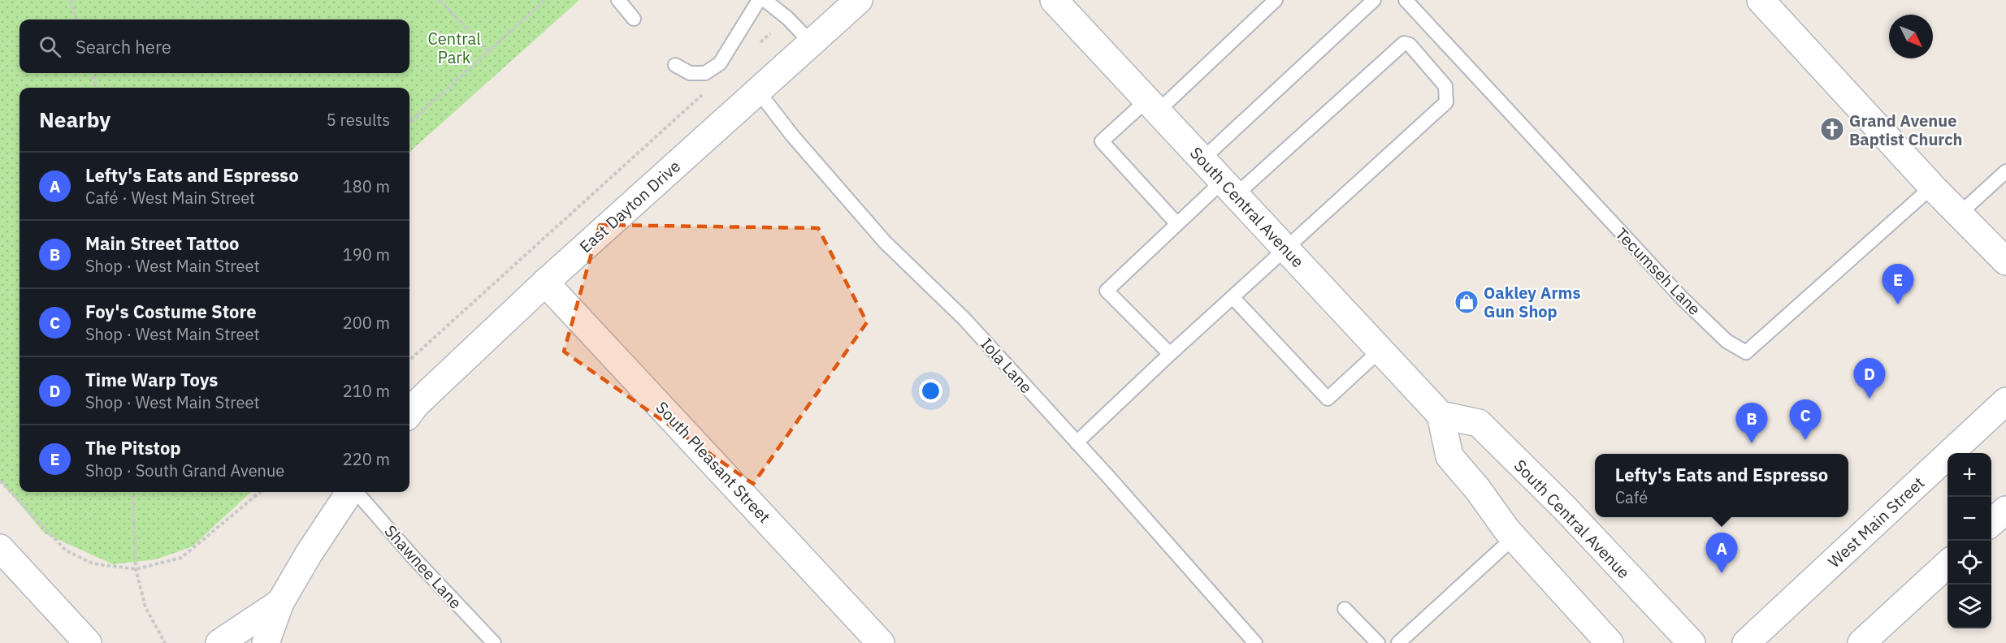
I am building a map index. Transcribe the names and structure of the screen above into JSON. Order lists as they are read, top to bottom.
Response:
{
  "streets": {
    "street": [
      "East Dayton Drive",
      "South Central Avenue",
      "South Pleasant Street",
      "West Main Street"
    ],
    "lane": ["Tecumseh Lane", "Iola Lane", "Shawnee Lane"]
  },
  "crossings": [
    ["East Dayton Drive", "Iola Lane"],
    ["East Dayton Drive", "South Pleasant Street"]
  ],
  "parks": ["Central Park"],
  "places": {
    "church": ["Grand Avenue Baptist Church"],
    "shop": ["Oakley Arms Gun Shop"]
  },
  "north": "bottom right",
  "page": {
    "search": "Search here",
    "heading": ["Nearby", "5 results"],
    "list": [
      {
        "mark": "A",
        "name": "Lefty's Eats and Espresso",
        "note": "Café · West Main Street",
        "value": "180 m"
      },
      {
        "mark": "B",
        "name": "Main Street Tattoo",
        "note": "Shop · West Main Street",
        "value": "190 m"
      },
      {
        "mark": "C",
        "name": "Foy's Costume Store",
        "note": "Shop · West Main Street",
        "value": "200 m"
      },
      {
        "mark": "D",
        "name": "Time Warp Toys",
        "note": "Shop · West Main Street",
        "value": "210 m"
      },
      {
        "mark": "E",
        "name": "The Pitstop",
        "note": "Shop · South Grand Avenue",
        "value": "220 m"
      }
    ],
    "pins": [
      "E",
      "D",
      "C",
      "B",
      "A"
    ],
    "map_buttons": ["+", "−"],
    "popup": ["Lefty's Eats and Espresso", "Café"]
  }
}
